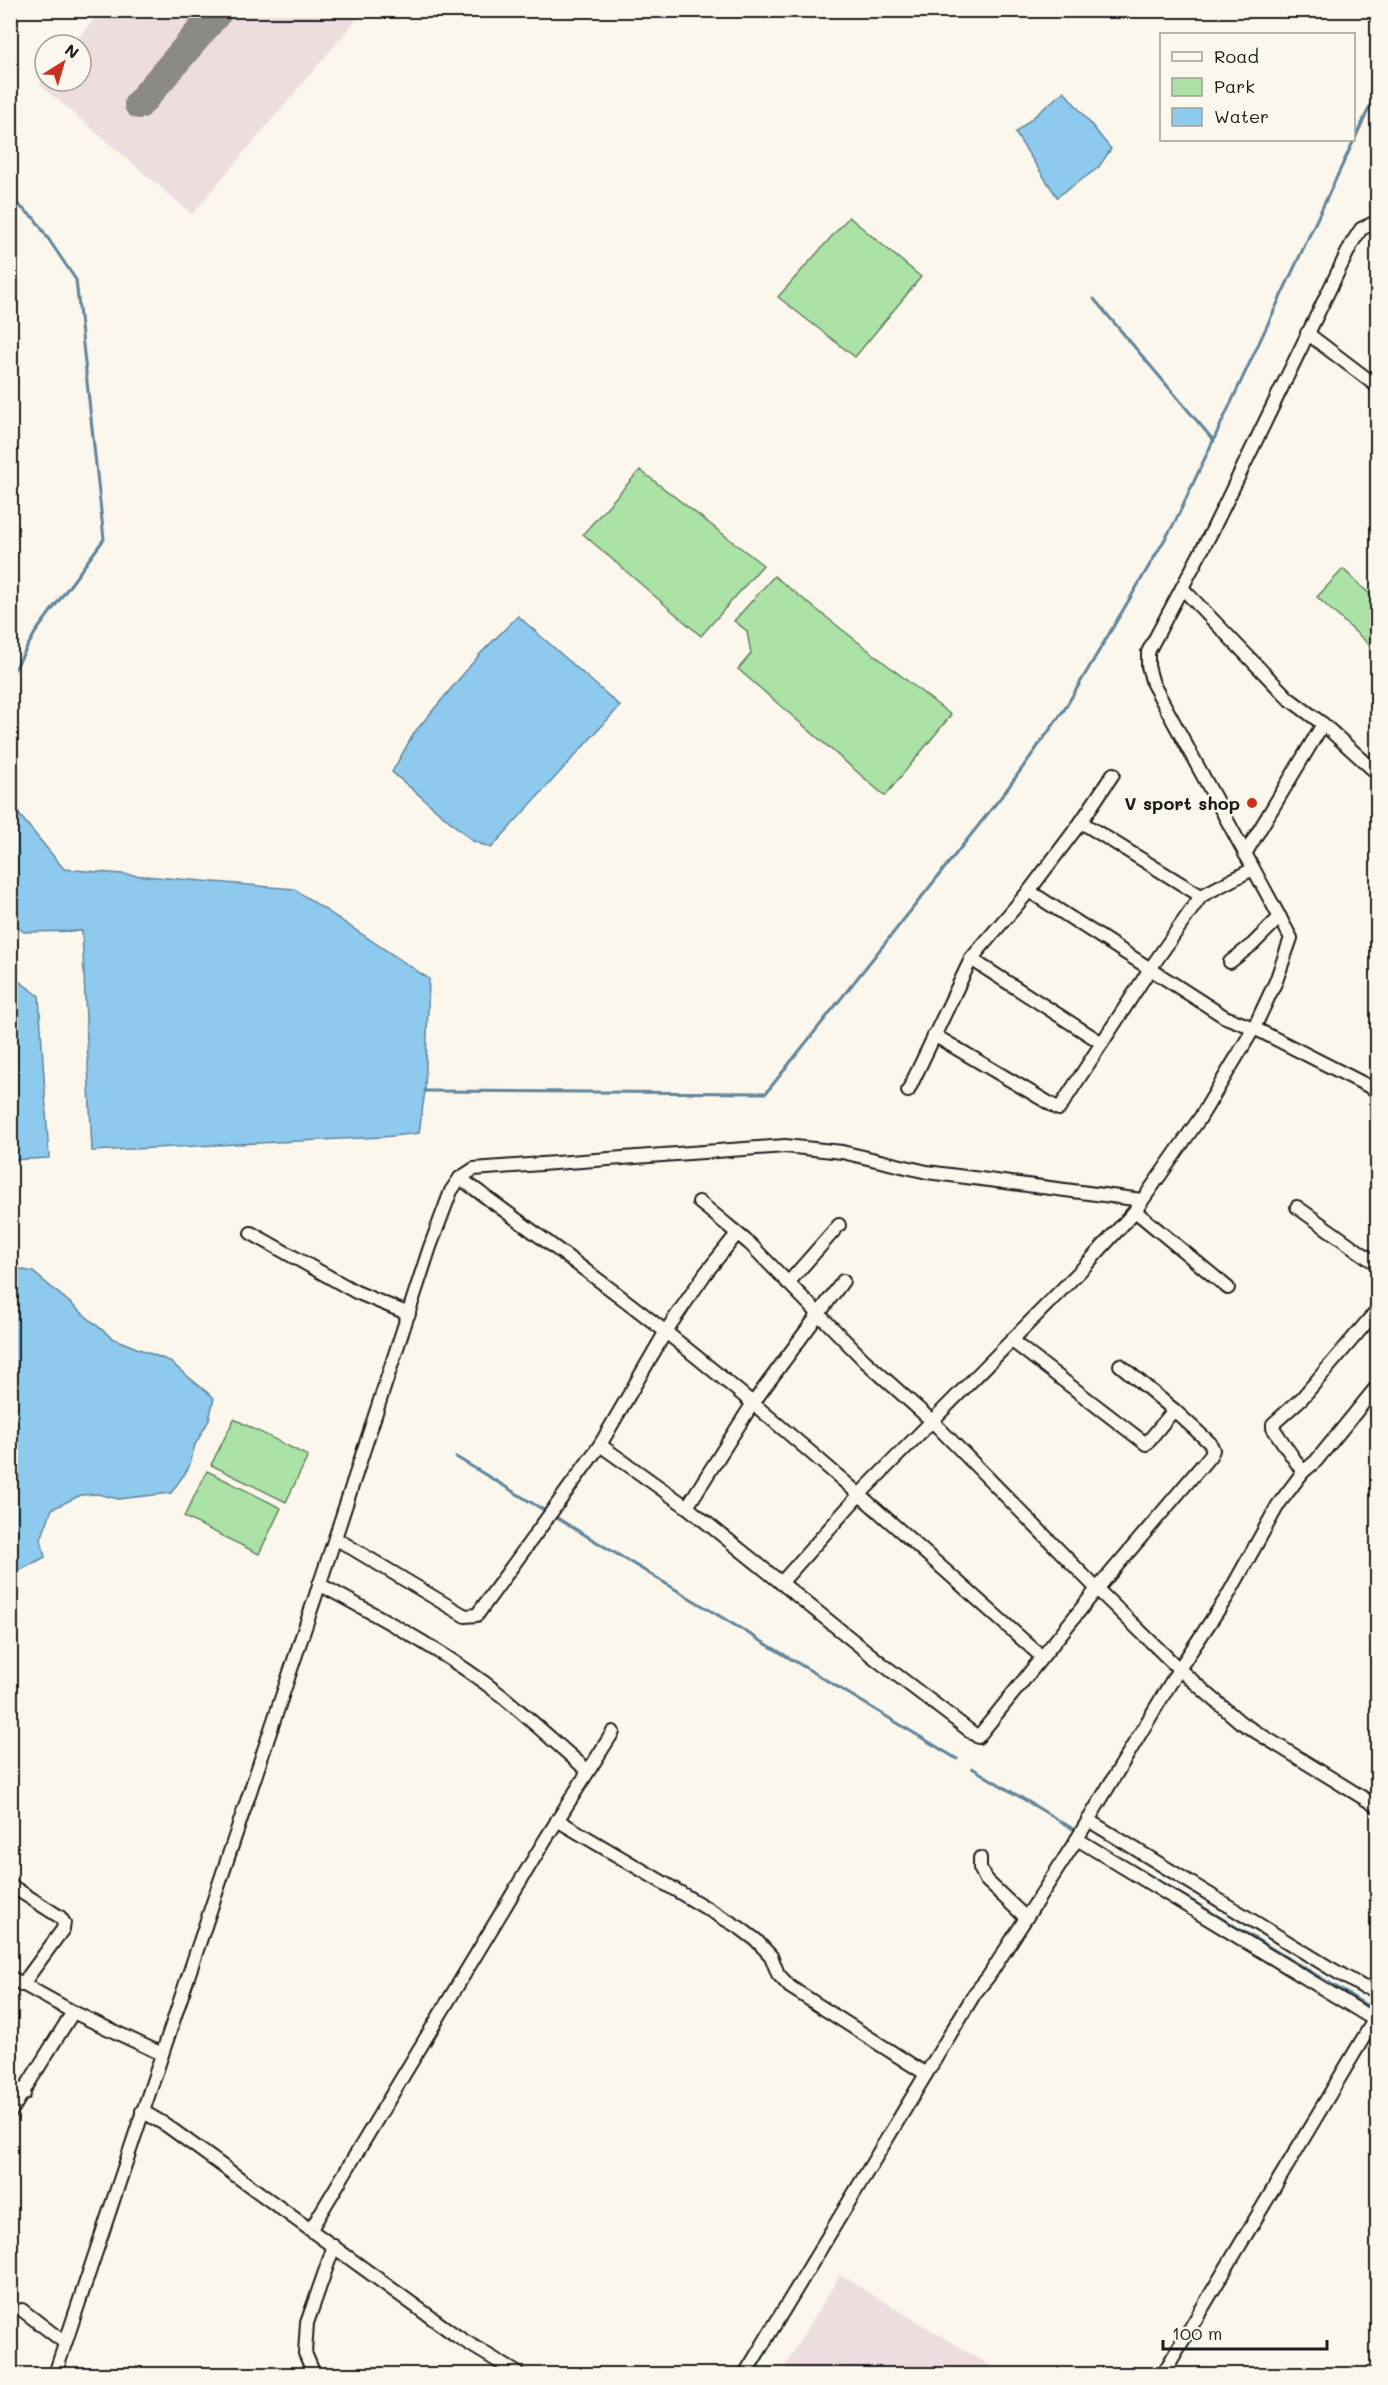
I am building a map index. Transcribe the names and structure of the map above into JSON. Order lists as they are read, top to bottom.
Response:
{
  "places": ["V sport shop"],
  "legend": ["Road", "Park", "Water"],
  "scale_bar": "100 m",
  "north": "top right"
}
